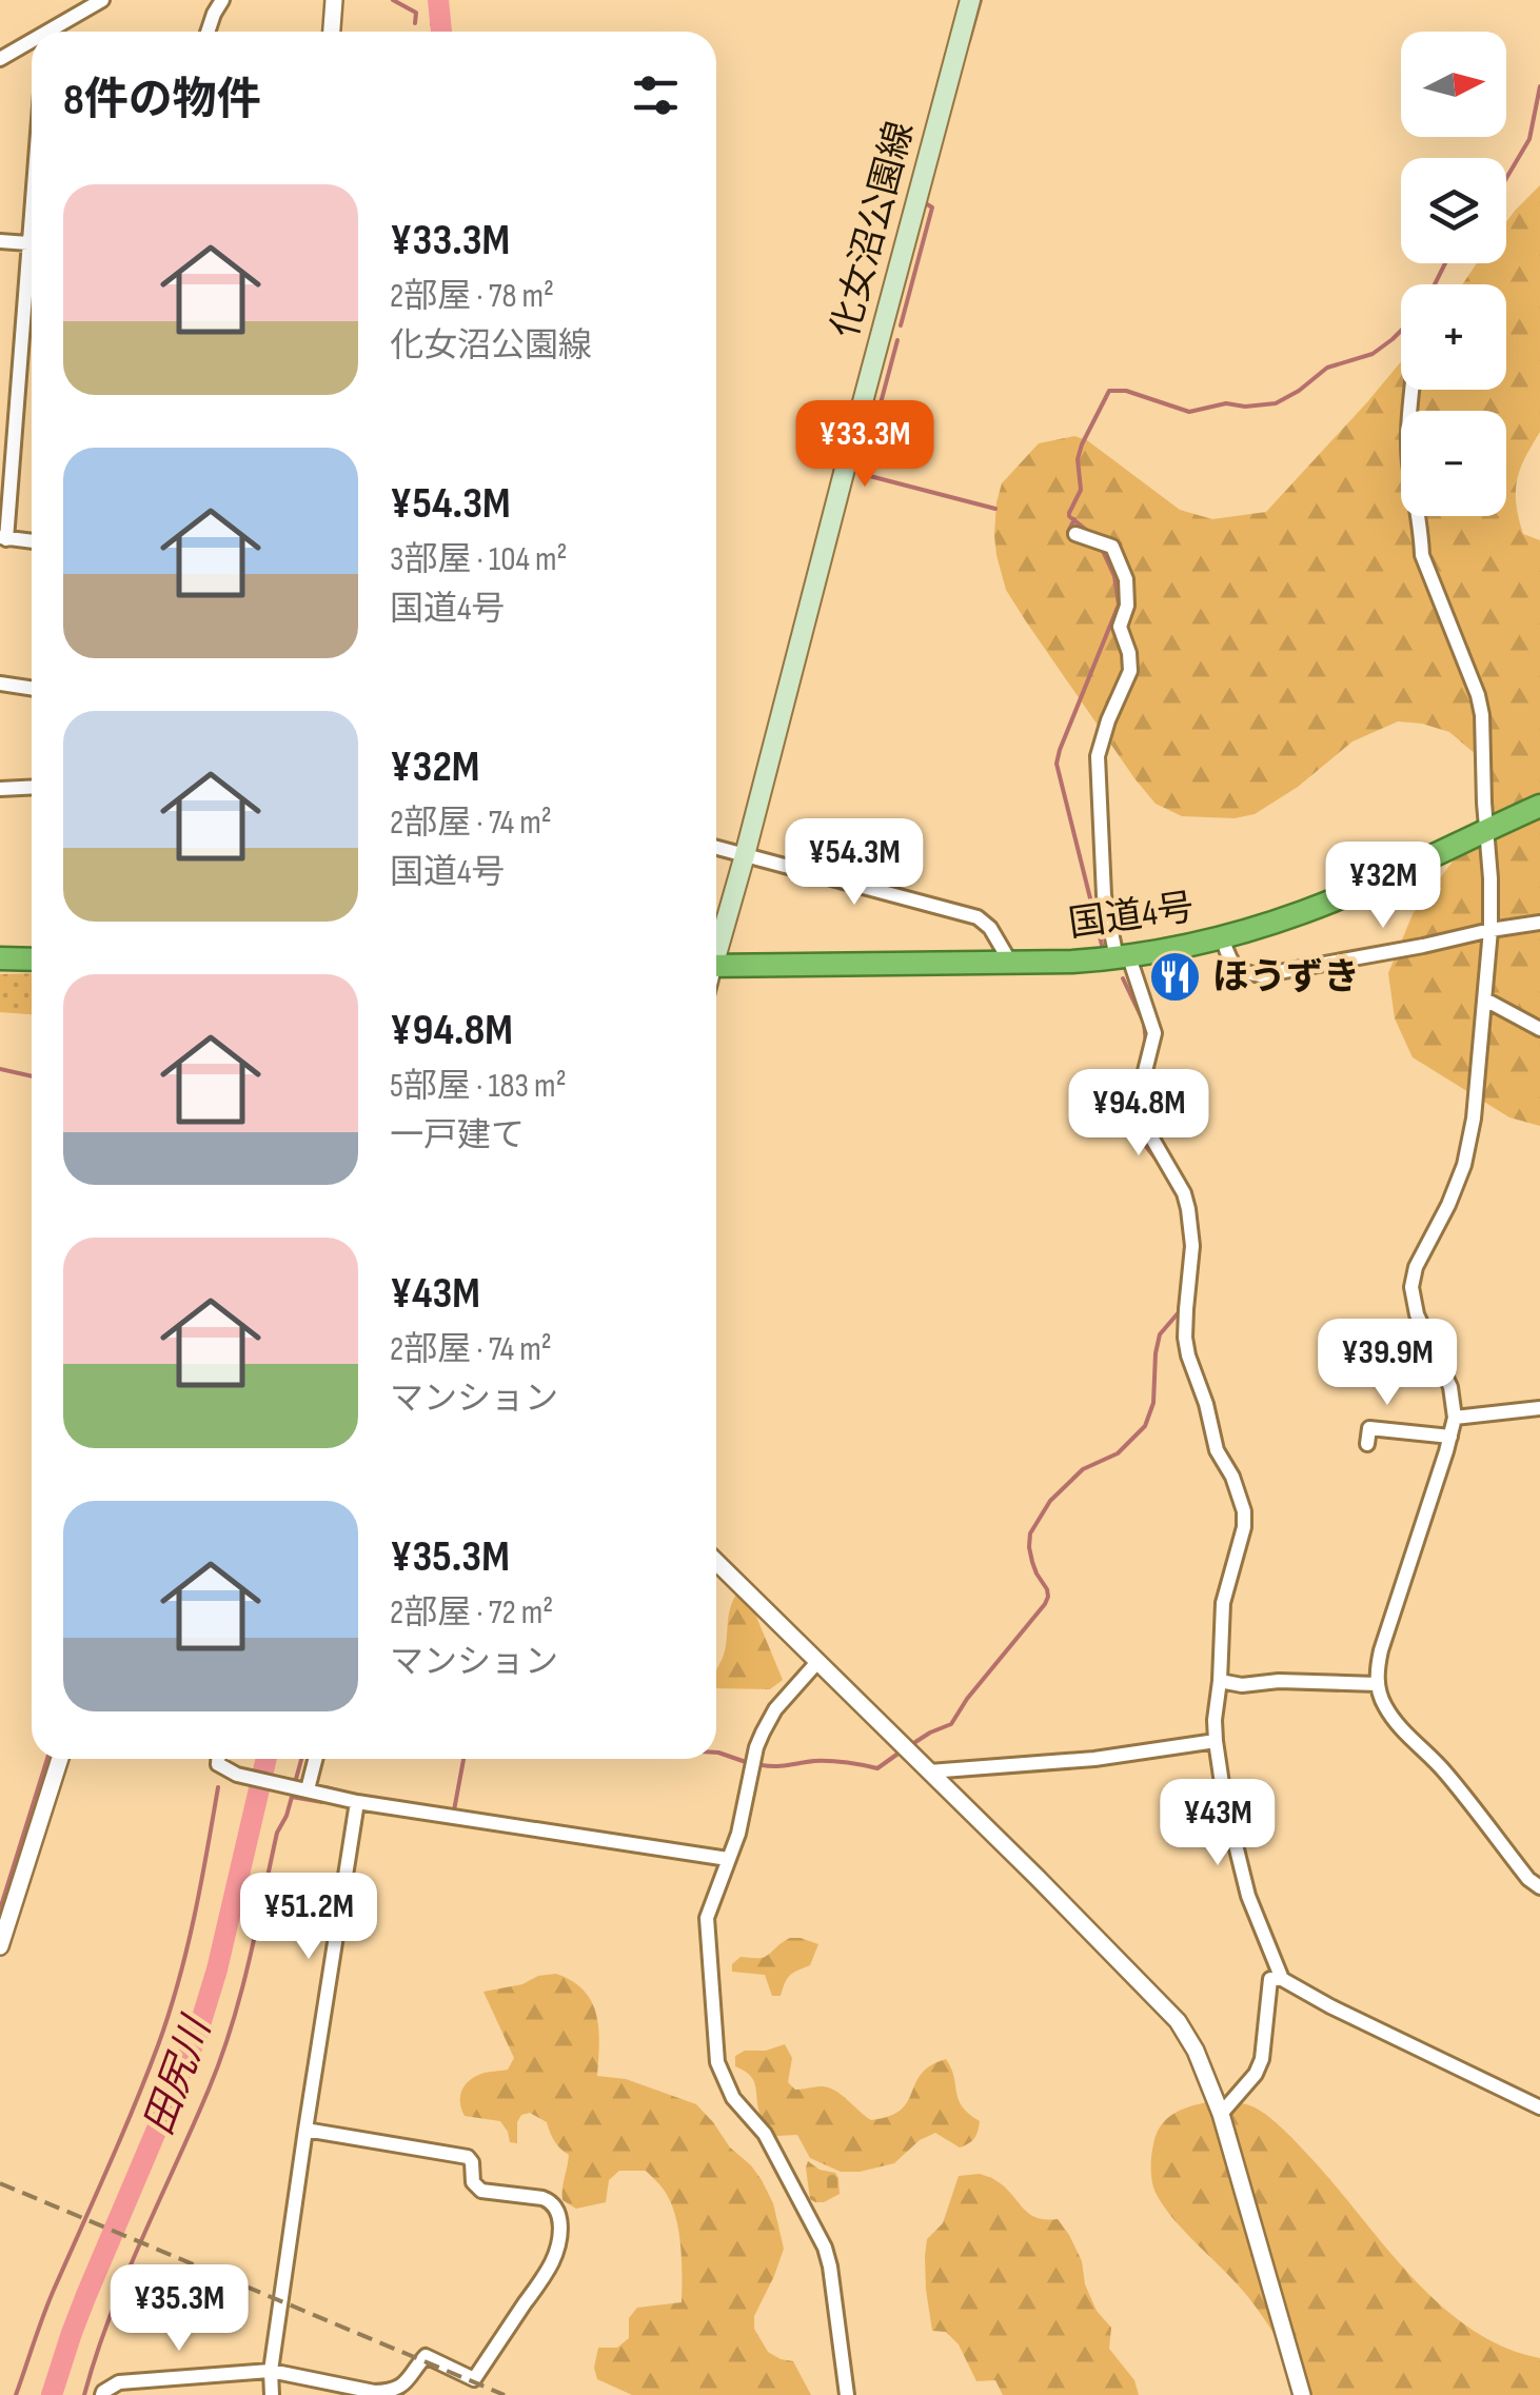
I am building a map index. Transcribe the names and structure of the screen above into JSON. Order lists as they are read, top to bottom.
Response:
{
  "streets": {
    "highway": ["国道4号"],
    "main road": ["化女沼公園線"]
  },
  "water": ["田尻川"],
  "places": {
    "restaurant": ["ほうずき"]
  },
  "north": "right",
  "page": {
    "map_buttons": ["+", "−"],
    "heading": "8件の物件",
    "list": [
      {
        "name": "¥33.3M",
        "note": "2部屋 · 78 m² · 化女沼公園線"
      },
      {
        "name": "¥54.3M",
        "note": "3部屋 · 104 m² · 国道4号"
      },
      {
        "name": "¥32M",
        "note": "2部屋 · 74 m² · 国道4号"
      },
      {
        "name": "¥94.8M",
        "note": "5部屋 · 183 m² · 一戸建て"
      },
      {
        "name": "¥43M",
        "note": "2部屋 · 74 m² · マンション"
      },
      {
        "name": "¥35.3M",
        "note": "2部屋 · 72 m² · マンション"
      }
    ],
    "price": [
      "¥33.3M",
      "¥54.3M",
      "¥32M",
      "¥94.8M",
      "¥39.9M",
      "¥43M",
      "¥51.2M",
      "¥35.3M"
    ]
  }
}
